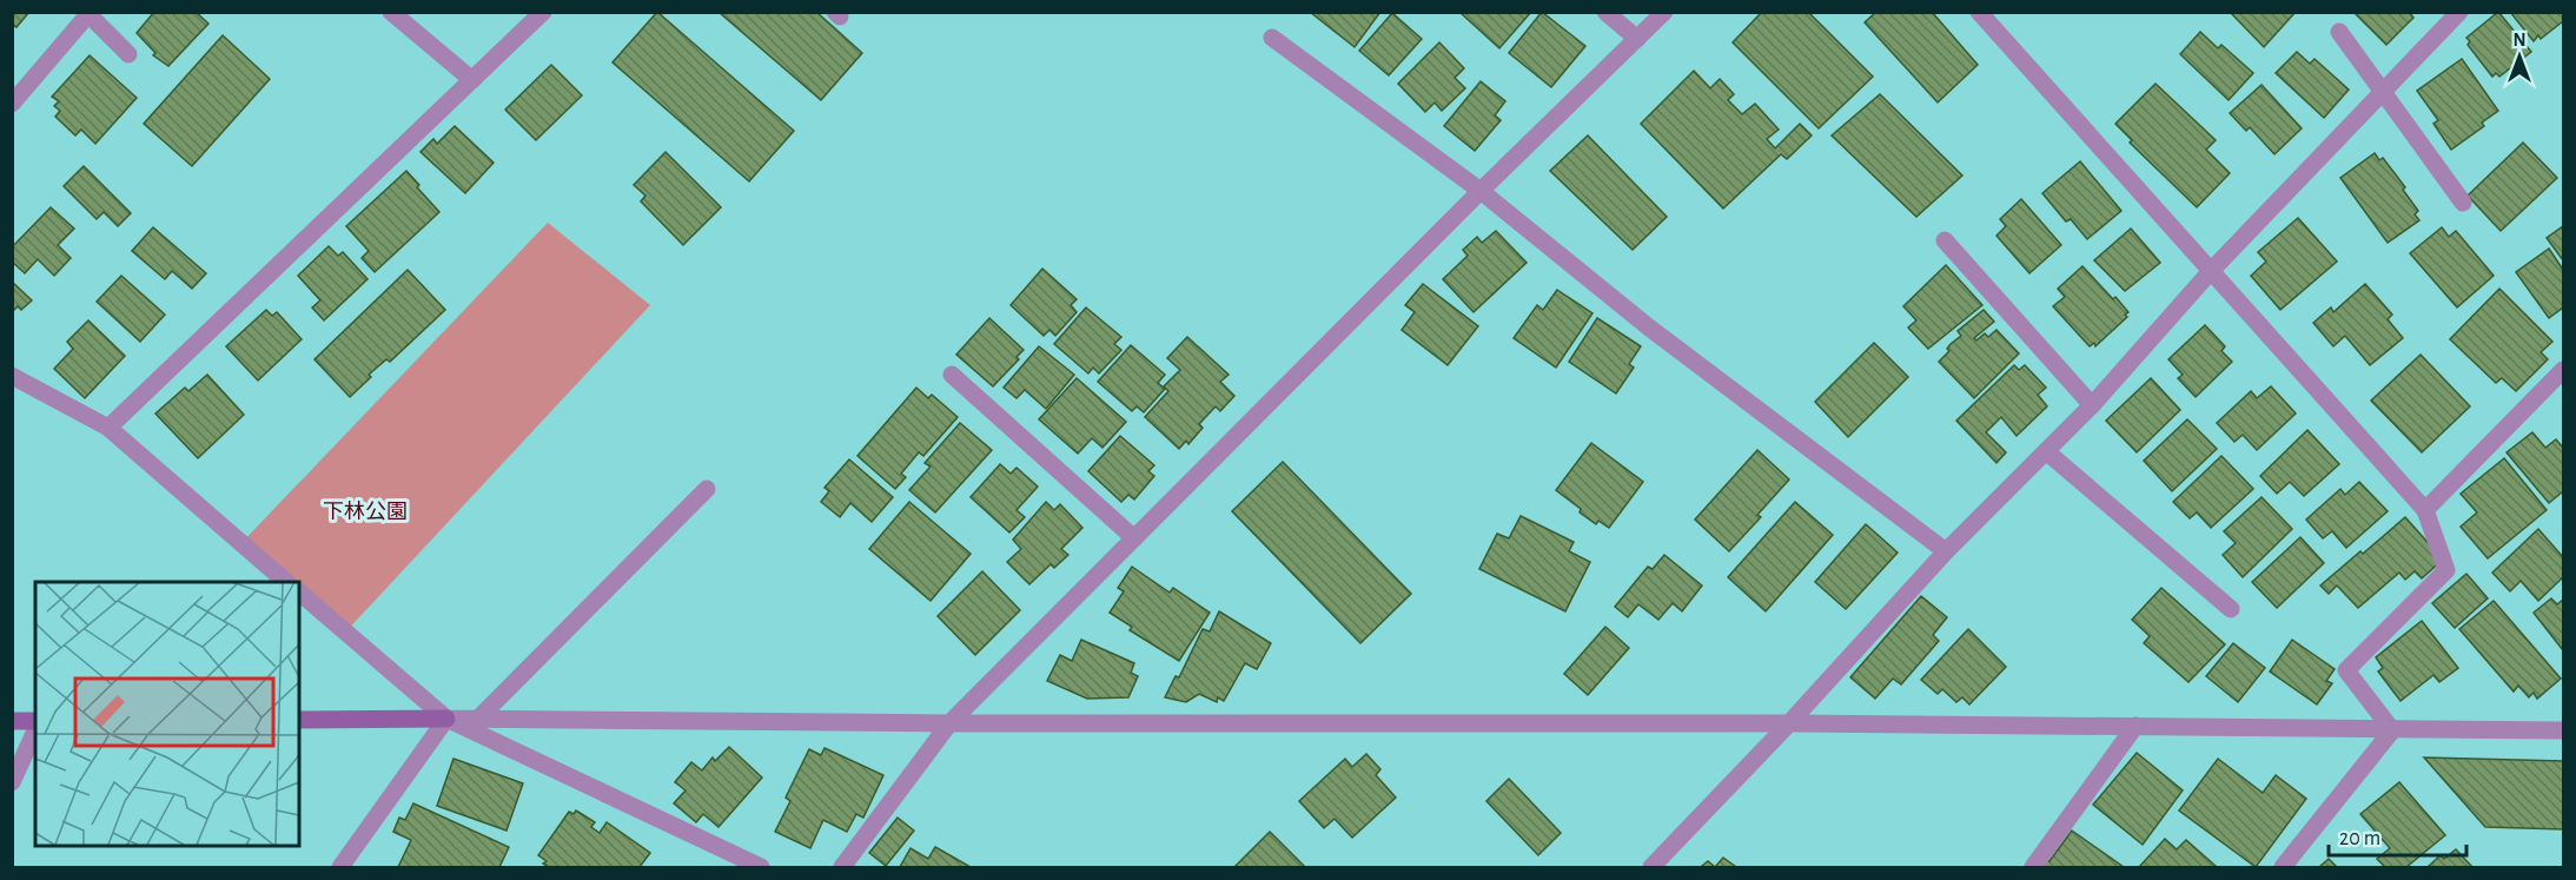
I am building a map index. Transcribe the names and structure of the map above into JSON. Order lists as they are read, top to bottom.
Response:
{
  "parks": ["下林公園"],
  "scale_bar": "20 m",
  "north": "top"
}
